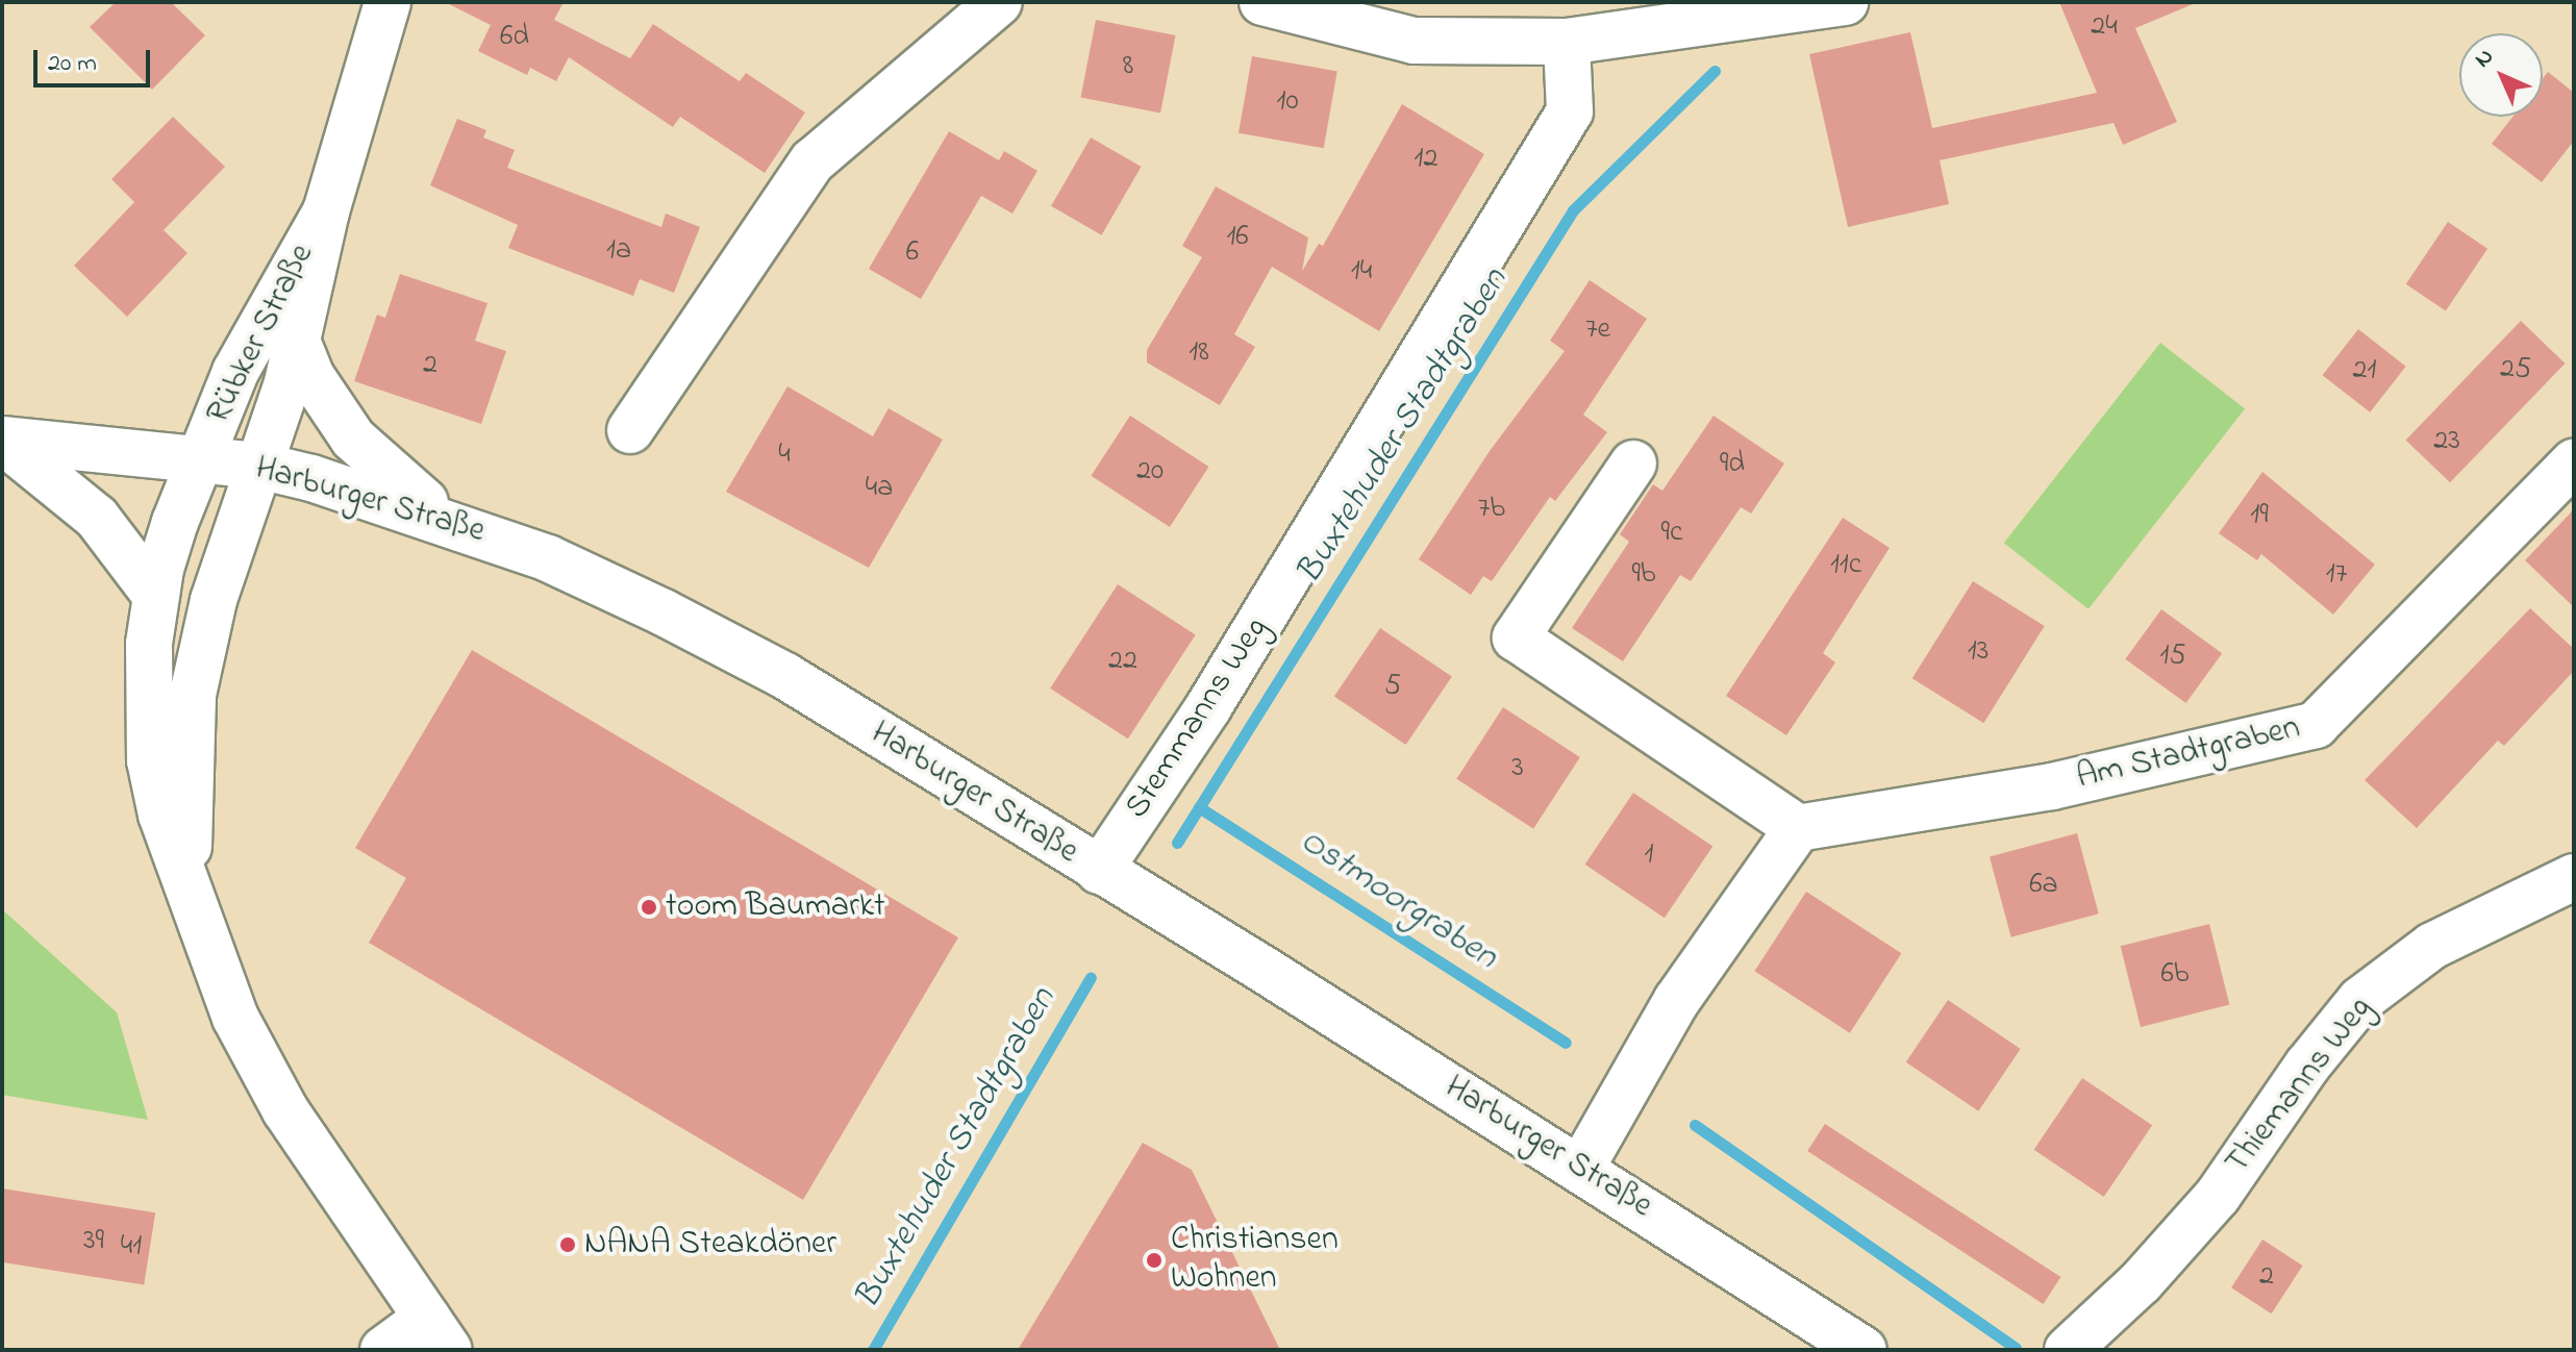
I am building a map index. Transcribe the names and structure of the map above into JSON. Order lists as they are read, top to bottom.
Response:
{
  "streets": {
    "street": [
      "Rübker Straße",
      "Harburger Straße",
      "Stemmanns Weg",
      "Am Stadtgraben",
      "Thiemanns Weg"
    ]
  },
  "crossings": [
    ["Rübker Straße", "Harburger Straße"],
    ["Harburger Straße", "Stemmanns Weg"]
  ],
  "water": ["Buxtehuder Stadtgraben", "Ostmoorgraben"],
  "places": ["toom Baumarkt", "NANA Steakdöner", "Christiansen Wohnen"],
  "house_numbers": [
    "24",
    "6d",
    "8",
    "10",
    "12",
    "16",
    "1a",
    "6",
    "14",
    "7e",
    "18",
    "2",
    "25",
    "21",
    "23",
    "4",
    "9d",
    "20",
    "4a",
    "7b",
    "19",
    "9c",
    "11c",
    "9b",
    "17",
    "13",
    "15",
    "22",
    "5",
    "3",
    "1",
    "6a",
    "6b",
    "39",
    "41",
    "2"
  ],
  "scale_bar": "20 m",
  "north": "top left"
}
